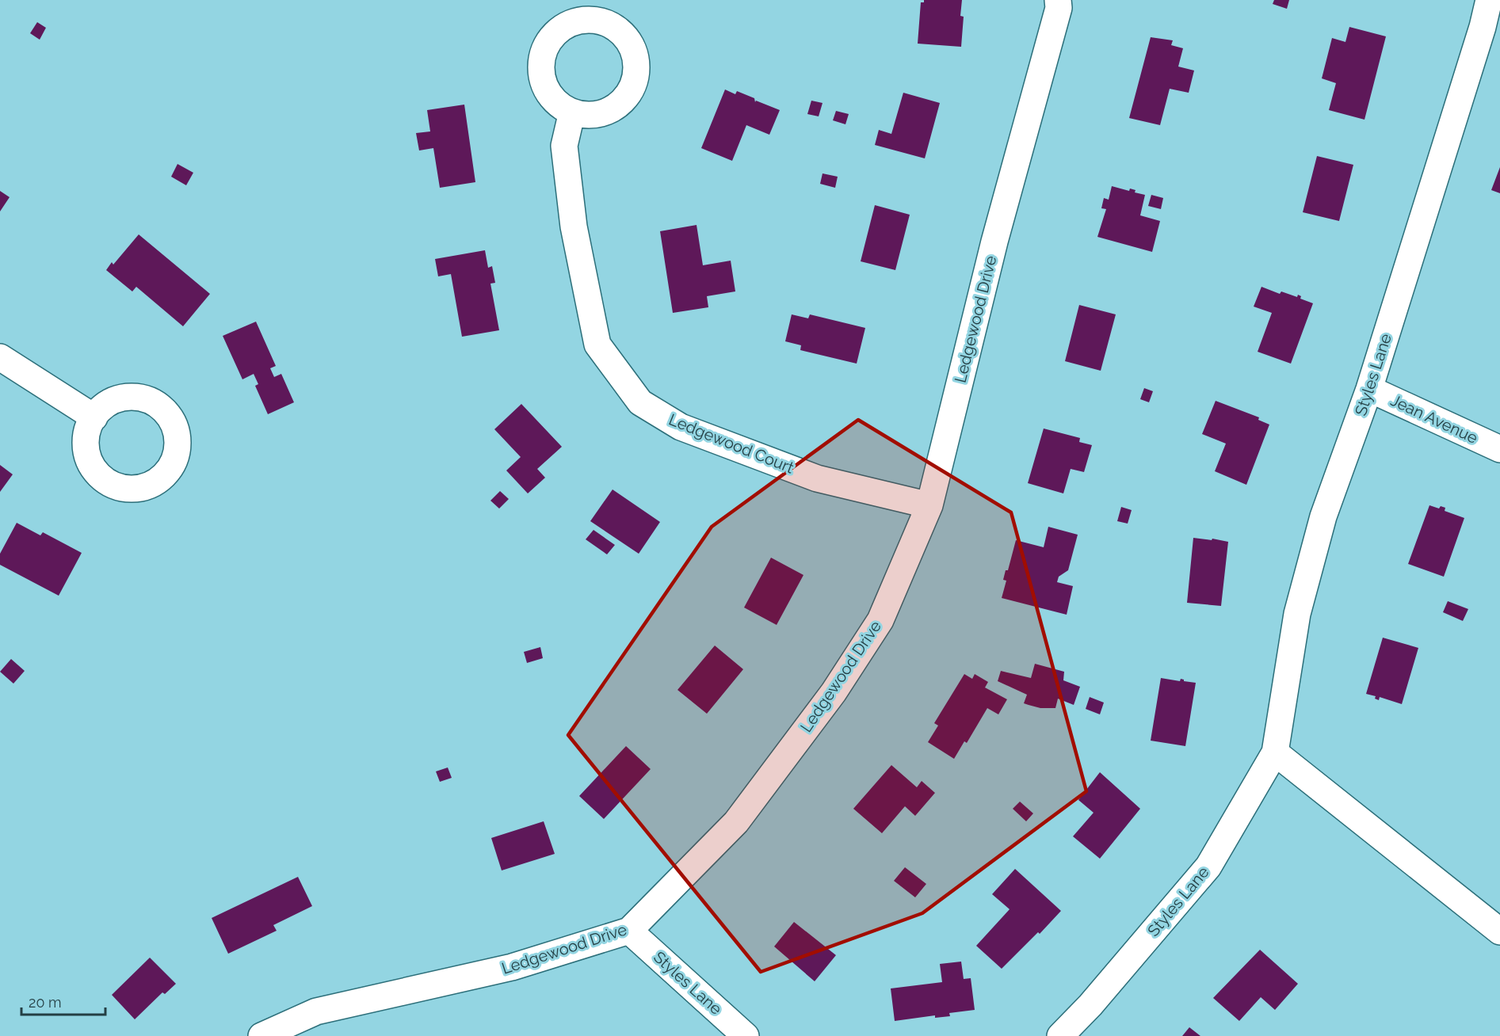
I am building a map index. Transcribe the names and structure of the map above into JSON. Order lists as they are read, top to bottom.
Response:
{
  "streets": {
    "street": [
      "Ledgewood Drive",
      "Styles Lane",
      "Jean Avenue",
      "Ledgewood Court"
    ]
  },
  "crossings": [
    ["Ledgewood Drive", "Styles Lane"],
    ["Ledgewood Drive", "Ledgewood Court"],
    ["Styles Lane", "Jean Avenue"]
  ],
  "scale_bar": "20 m"
}
